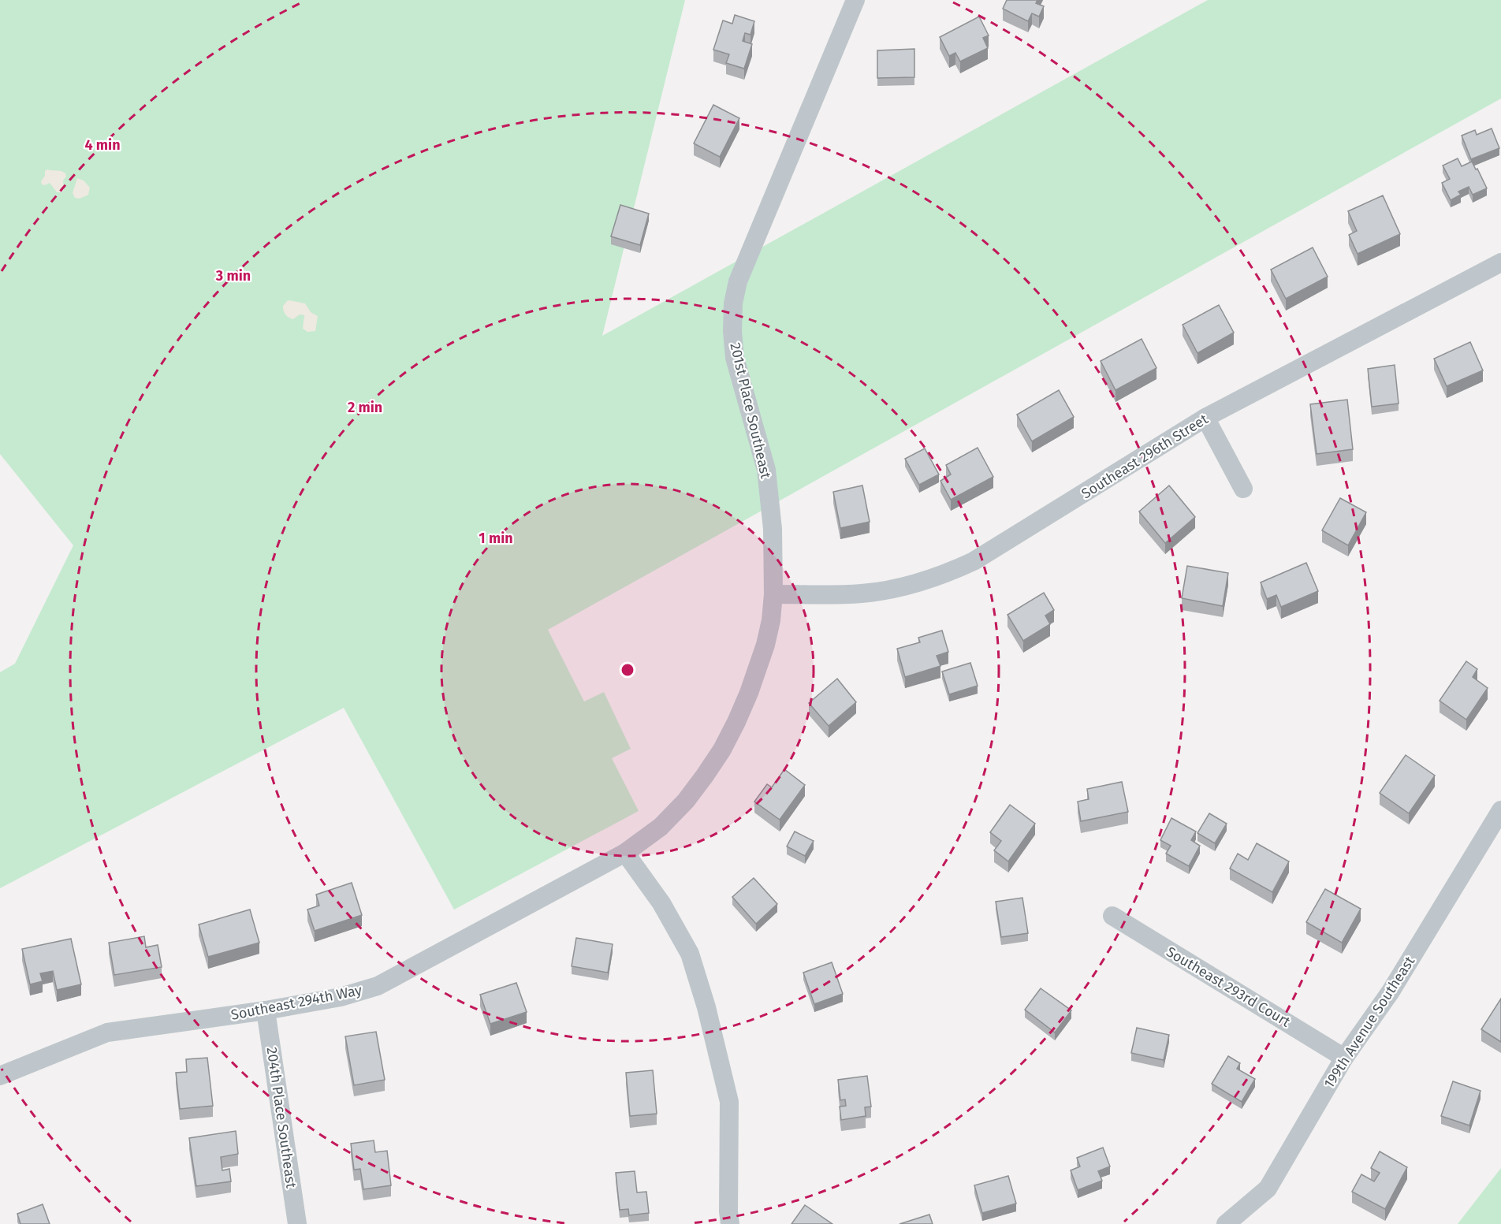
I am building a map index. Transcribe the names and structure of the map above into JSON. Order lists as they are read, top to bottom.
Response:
{
  "streets": {
    "street": [
      "201st Place Southeast",
      "Southeast 296th Street",
      "Southeast 293rd Court",
      "Southeast 294th Way",
      "199th Avenue Southeast",
      "204th Place Southeast"
    ]
  },
  "crossings": [
    ["201st Place Southeast", "Southeast 296th Street"],
    ["201st Place Southeast", "Southeast 294th Way"],
    ["Southeast 293rd Court", "199th Avenue Southeast"],
    ["Southeast 294th Way", "204th Place Southeast"]
  ],
  "rings": [
    "4 min",
    "3 min",
    "2 min",
    "1 min"
  ]
}
